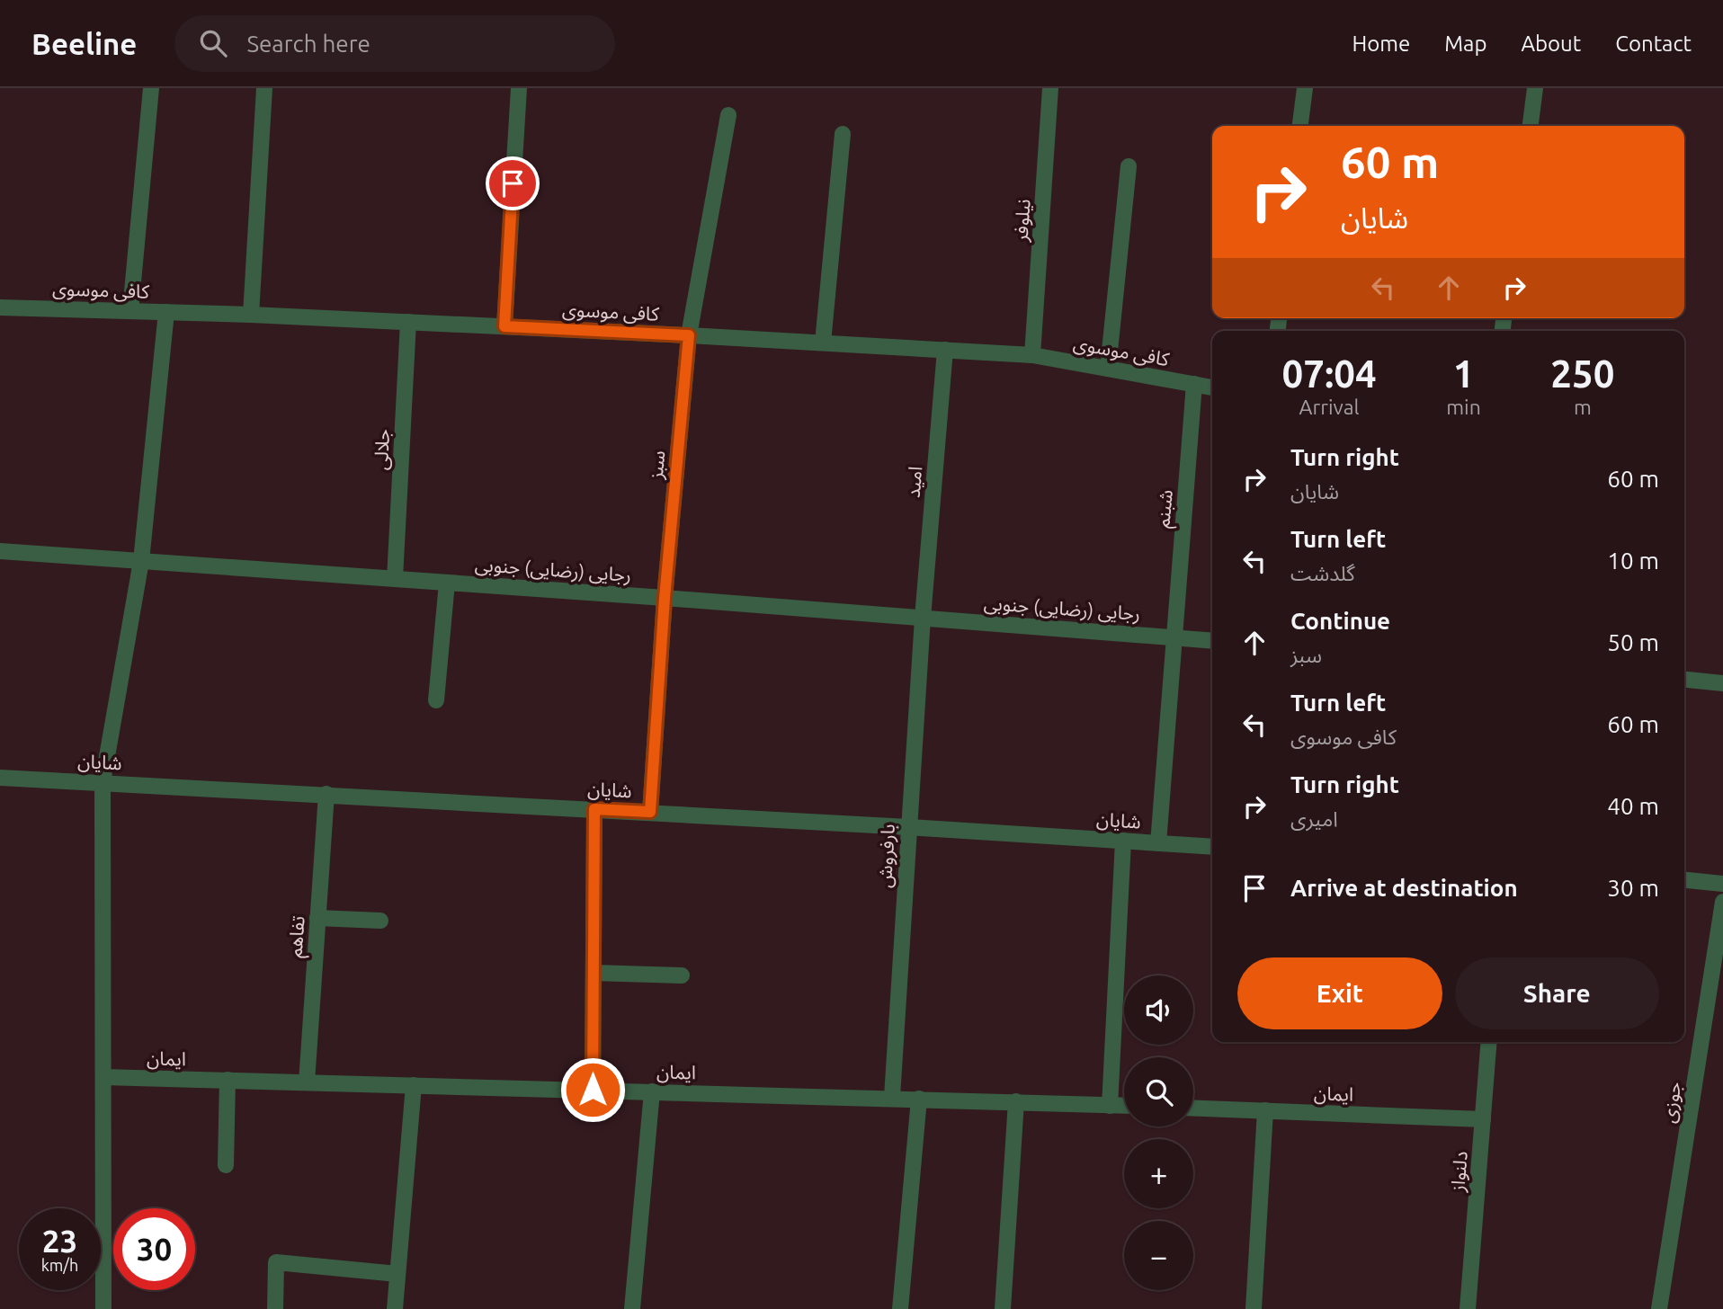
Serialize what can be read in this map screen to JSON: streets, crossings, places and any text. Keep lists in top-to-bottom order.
{
  "streets": {
    "street": [
      "نیلوفر",
      "کافی موسوی",
      "جلالی",
      "سبز",
      "امید",
      "شبنم",
      "رجایی (رضایی) جنوبی",
      "شایان",
      "بارفروش",
      "تفاهم",
      "ایمان",
      "جوزی",
      "دلنواز"
    ]
  },
  "crossings": [
    ["نیلوفر", "کافی موسوی"],
    ["کافی موسوی", "جلالی"],
    ["کافی موسوی", "سبز"],
    ["کافی موسوی", "امید"],
    ["کافی موسوی", "شبنم"],
    ["جلالی", "رجایی (رضایی) جنوبی"],
    ["سبز", "رجایی (رضایی) جنوبی"],
    ["سبز", "شایان"],
    ["امید", "رجایی (رضایی) جنوبی"],
    ["امید", "بارفروش"],
    ["شبنم", "رجایی (رضایی) جنوبی"],
    ["شبنم", "شایان"],
    ["رجایی (رضایی) جنوبی", "بارفروش"],
    ["شایان", "بارفروش"],
    ["شایان", "تفاهم"],
    ["بارفروش", "ایمان"],
    ["تفاهم", "ایمان"],
    ["ایمان", "دلنواز"]
  ],
  "page": {
    "header": "Beeline",
    "search": "Search here",
    "nav": [
      "Home",
      "Map",
      "About",
      "Contact"
    ],
    "turn": ["60 m", "شایان"],
    "eta": [
      "07:04",
      "Arrival",
      "1",
      "min",
      "250",
      "m"
    ],
    "list": [
      {
        "name": "Turn right",
        "note": "شایان",
        "value": "60 m"
      },
      {
        "name": "Turn left",
        "note": "گلدشت",
        "value": "10 m"
      },
      {
        "name": "Continue",
        "note": "سبز",
        "value": "50 m"
      },
      {
        "name": "Turn left",
        "note": "کافی موسوی",
        "value": "60 m"
      },
      {
        "name": "Turn right",
        "note": "امیری",
        "value": "40 m"
      },
      {
        "name": "Arrive at destination",
        "value": "30 m"
      }
    ],
    "buttons": ["Exit", "Share"],
    "map_buttons": ["+", "−"],
    "speed": "23 km/h",
    "limit": "30"
  }
}
